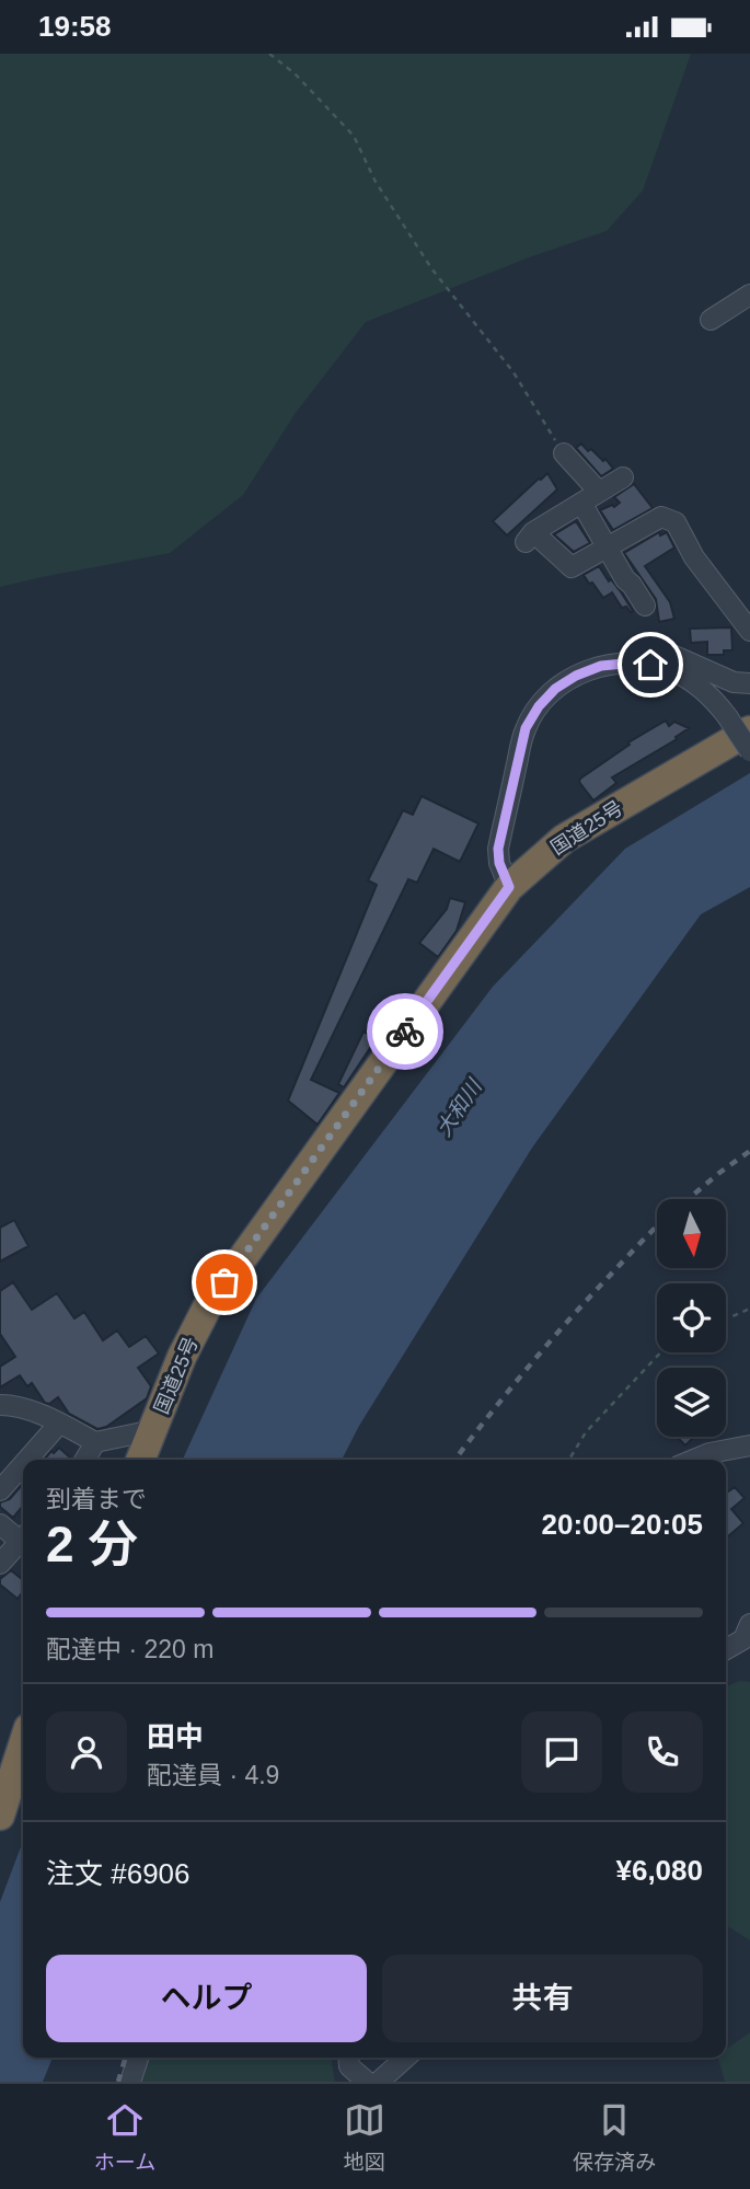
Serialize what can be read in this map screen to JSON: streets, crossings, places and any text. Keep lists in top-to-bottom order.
{
  "streets": {
    "highway": ["国道25号"]
  },
  "water": ["大和川"],
  "north": "bottom",
  "page": {
    "status": "19:58",
    "heading": ["2 分", "到着まで", "20:00–20:05"],
    "panel": [
      "田中",
      "配達員 · 4.9",
      "注文 #6906",
      "¥6,080"
    ],
    "bar": "配達中 · 220 m",
    "buttons": ["ヘルプ", "共有"],
    "tabs": ["ホーム", "地図", "保存済み"]
  }
}
